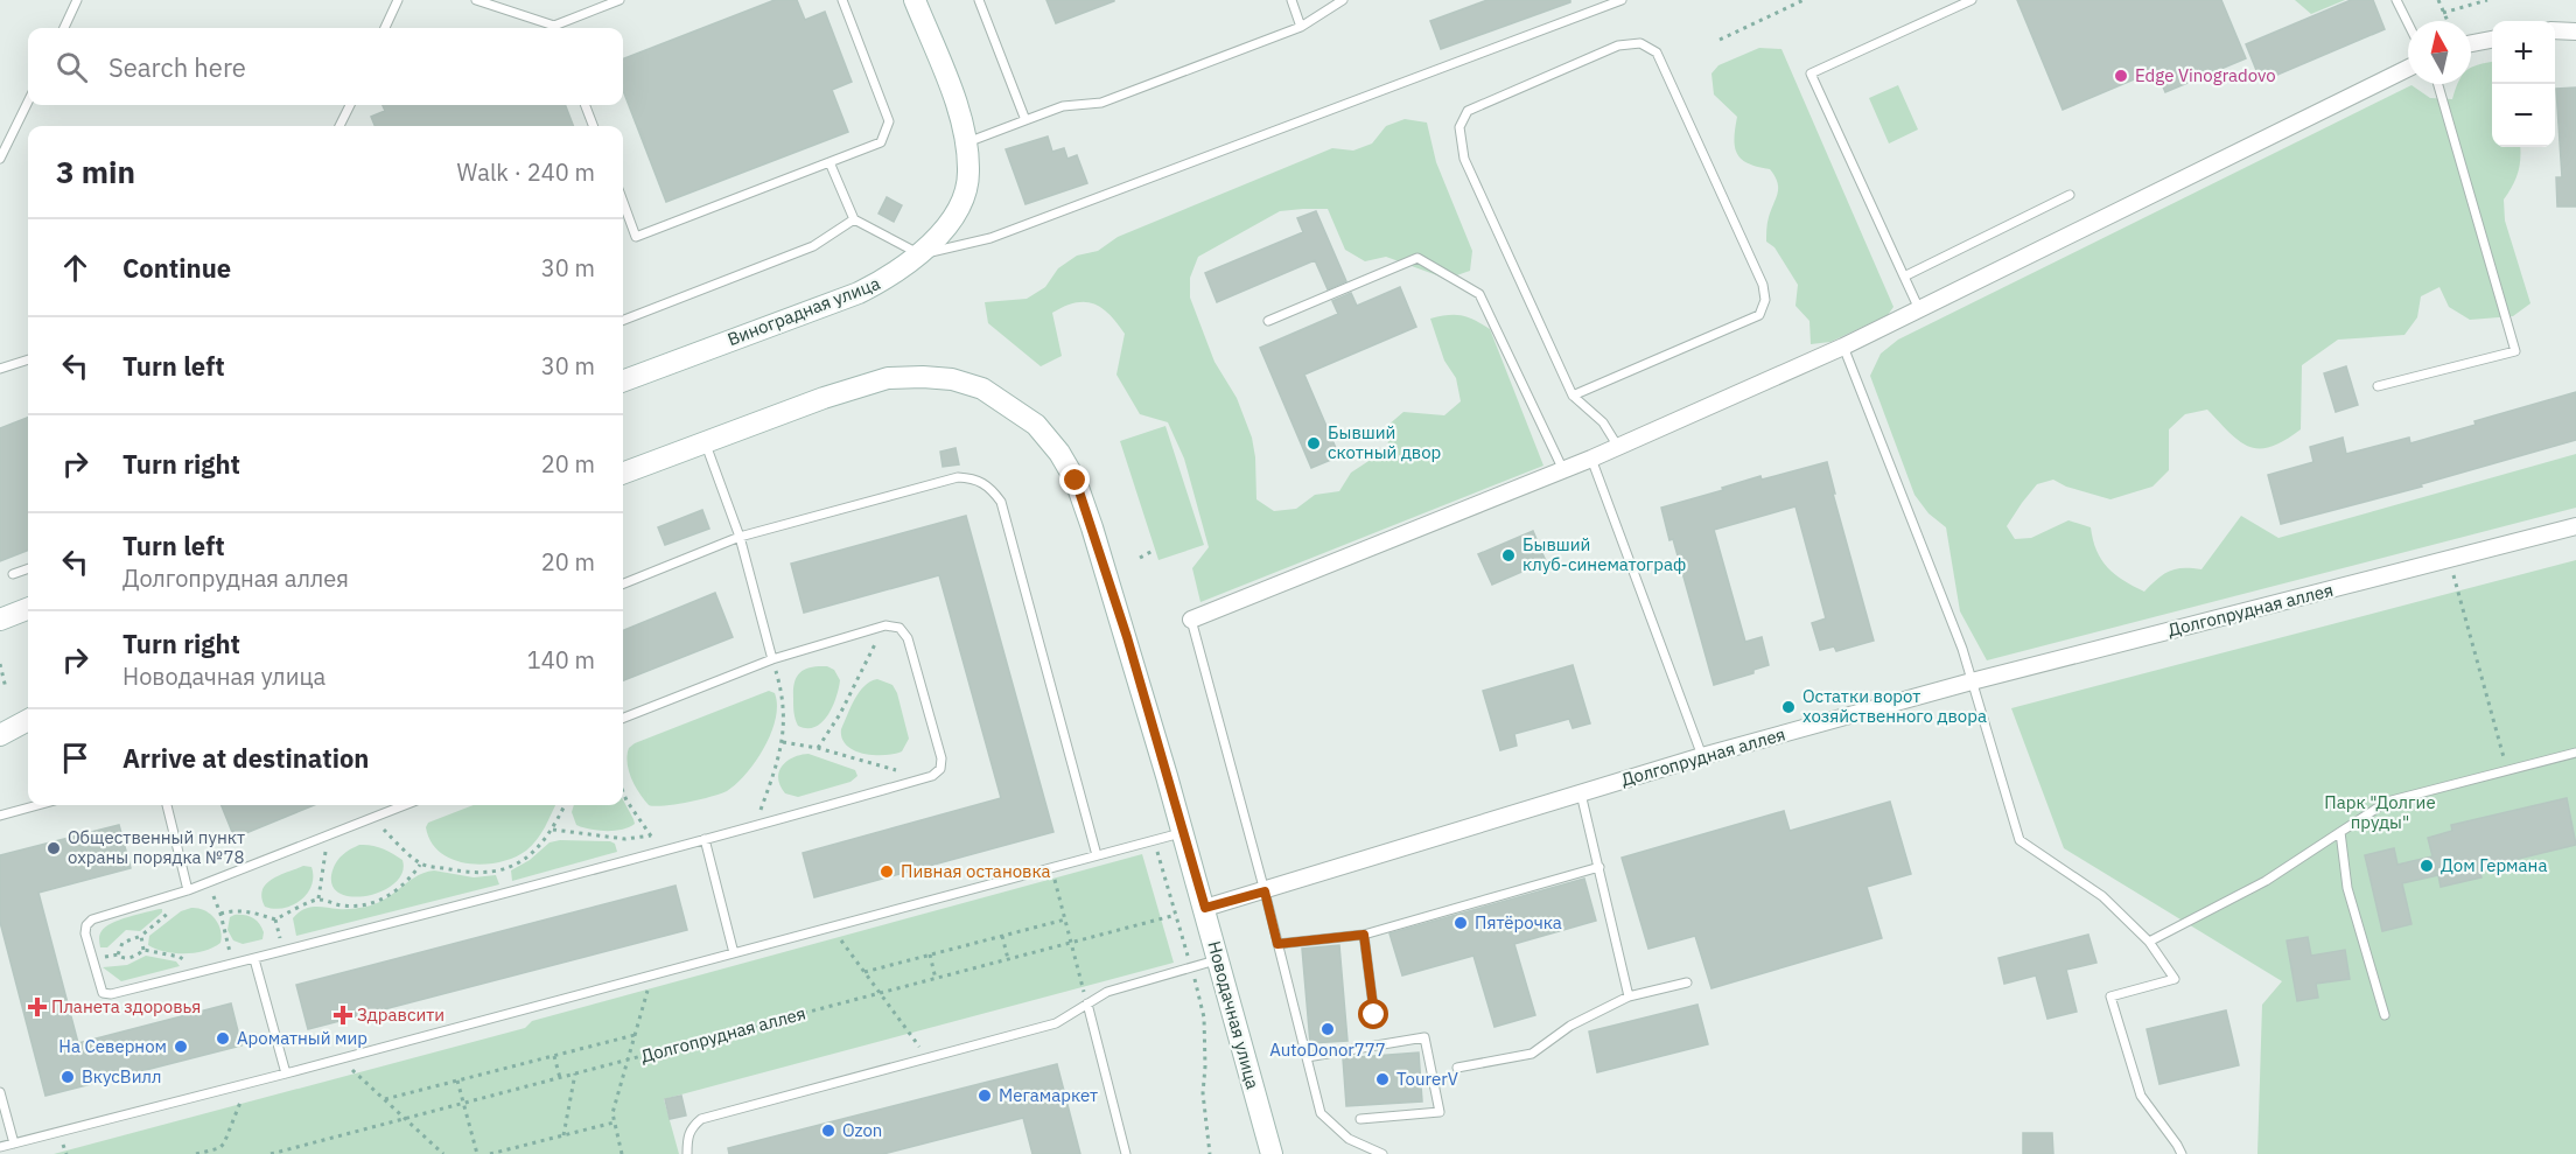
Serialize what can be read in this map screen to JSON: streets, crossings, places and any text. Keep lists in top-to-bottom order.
{
  "streets": {
    "street": ["Виноградная улица", "Долгопрудная аллея", "Новодачная улица"]
  },
  "crossings": [
    ["Долгопрудная аллея", "Новодачная улица"]
  ],
  "parks": ["Парк \"Долгие пруды\""],
  "places": {
    "other": [
      "Edge Vinogradovo",
      "Бывший скотный двор",
      "Бывший клуб-синематограф",
      "Остатки ворот хозяйственного двора",
      "Общественный пункт охраны порядка №78",
      "Дом Германа",
      "Пивная остановка",
      "Пятёрочка",
      "AutoDonor777",
      "Ароматный мир",
      "На Северном",
      "ВкусВилл",
      "TourerV",
      "Мегамаркет",
      "Ozon"
    ],
    "health": ["Планета здоровья", "Здравсити"]
  },
  "north": "top",
  "page": {
    "map_buttons": ["+", "−"],
    "search": "Search here",
    "heading": ["3 min", "Walk · 240 m"],
    "list": [
      ["Continue", "30 m"],
      ["Turn left", "30 m"],
      ["Turn right", "20 m"],
      ["Turn left", "Долгопрудная аллея", "20 m"],
      ["Turn right", "Новодачная улица", "140 m"],
      "Arrive at destination"
    ]
  }
}
